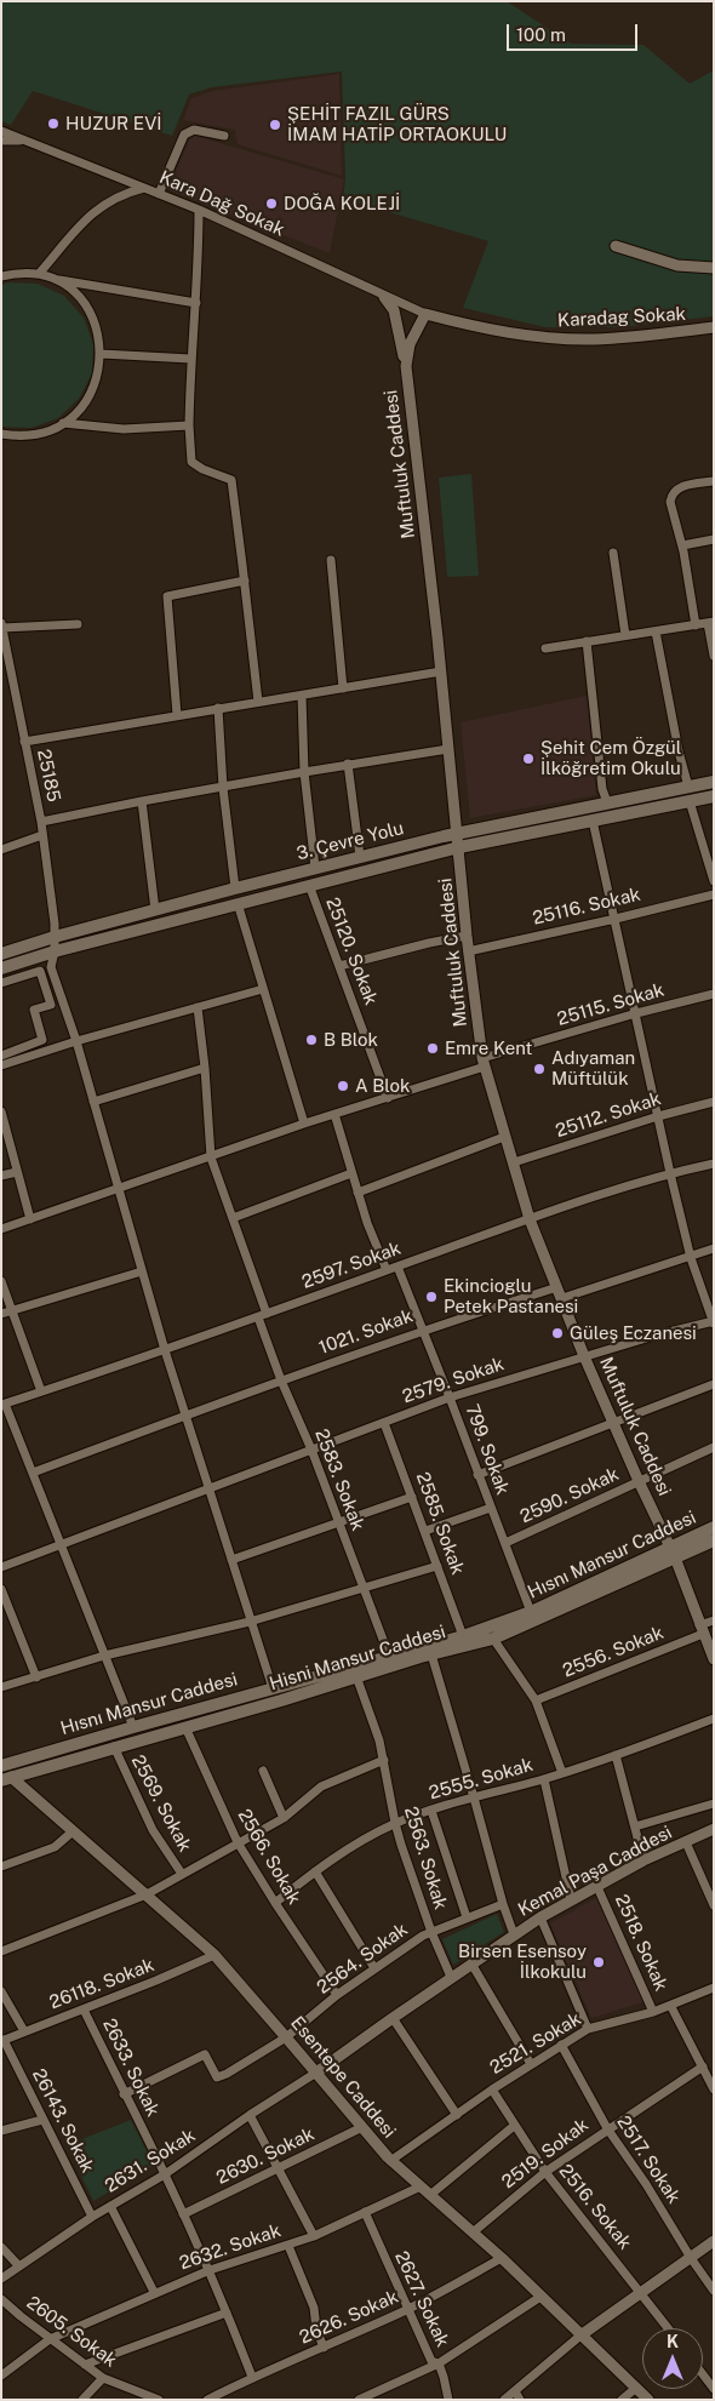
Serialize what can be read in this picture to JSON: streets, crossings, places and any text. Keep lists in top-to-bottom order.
{
  "streets": {
    "main road": ["3. Çevre Yolu", "Hısnı Mansur Caddesi", "Hisni Mansur Caddesi"],
    "street": [
      "Kara Dağ Sokak",
      "Karadag Sokak",
      "Muftuluk Caddesi",
      "25185",
      "25116. Sokak",
      "25120. Sokak",
      "25115. Sokak",
      "25112. Sokak",
      "2597. Sokak",
      "1021. Sokak",
      "2579. Sokak",
      "799. Sokak",
      "2583. Sokak",
      "2590. Sokak",
      "2585. Sokak",
      "2556. Sokak",
      "2555. Sokak",
      "2569. Sokak",
      "2566. Sokak",
      "2563. Sokak",
      "Kemal Paşa Caddesi",
      "2518. Sokak",
      "2564. Sokak",
      "26118. Sokak",
      "2521. Sokak",
      "2633. Sokak",
      "Esentepe Caddesi",
      "26143. Sokak",
      "2519. Sokak",
      "2630. Sokak",
      "2517. Sokak",
      "2631. Sokak",
      "2516. Sokak",
      "2632. Sokak",
      "2627. Sokak",
      "2626. Sokak",
      "2605. Sokak"
    ]
  },
  "crossings": [
    ["Kara Dağ Sokak", "Karadag Sokak"],
    ["Kara Dağ Sokak", "Muftuluk Caddesi"],
    ["Karadag Sokak", "Muftuluk Caddesi"],
    ["Muftuluk Caddesi", "3. Çevre Yolu"],
    ["Muftuluk Caddesi", "25116. Sokak"],
    ["Muftuluk Caddesi", "25115. Sokak"],
    ["Muftuluk Caddesi", "25112. Sokak"],
    ["Muftuluk Caddesi", "2597. Sokak"],
    ["Muftuluk Caddesi", "1021. Sokak"],
    ["Muftuluk Caddesi", "2579. Sokak"],
    ["Muftuluk Caddesi", "2590. Sokak"],
    ["Muftuluk Caddesi", "Hısnı Mansur Caddesi"],
    ["Muftuluk Caddesi", "2556. Sokak"],
    ["Muftuluk Caddesi", "Hisni Mansur Caddesi"],
    ["25185", "3. Çevre Yolu"],
    ["25185", "25115. Sokak"],
    ["25185", "2597. Sokak"],
    ["25185", "1021. Sokak"],
    ["25185", "2579. Sokak"],
    ["25185", "Hısnı Mansur Caddesi"],
    ["3. Çevre Yolu", "25120. Sokak"],
    ["25120. Sokak", "25115. Sokak"],
    ["25115. Sokak", "2583. Sokak"],
    ["2597. Sokak", "799. Sokak"],
    ["2597. Sokak", "2583. Sokak"],
    ["1021. Sokak", "799. Sokak"],
    ["1021. Sokak", "2583. Sokak"],
    ["2579. Sokak", "799. Sokak"],
    ["2579. Sokak", "2583. Sokak"],
    ["2579. Sokak", "2585. Sokak"],
    ["799. Sokak", "2590. Sokak"],
    ["799. Sokak", "Hısnı Mansur Caddesi"],
    ["2583. Sokak", "Hısnı Mansur Caddesi"],
    ["2585. Sokak", "Hısnı Mansur Caddesi"],
    ["Hısnı Mansur Caddesi", "Hisni Mansur Caddesi"],
    ["Hısnı Mansur Caddesi", "Esentepe Caddesi"],
    ["Hisni Mansur Caddesi", "2569. Sokak"],
    ["Hisni Mansur Caddesi", "2566. Sokak"],
    ["Hisni Mansur Caddesi", "2563. Sokak"],
    ["Hisni Mansur Caddesi", "Esentepe Caddesi"],
    ["2555. Sokak", "2566. Sokak"],
    ["2555. Sokak", "2563. Sokak"],
    ["2566. Sokak", "2564. Sokak"],
    ["2563. Sokak", "Kemal Paşa Caddesi"],
    ["2563. Sokak", "2564. Sokak"],
    ["Kemal Paşa Caddesi", "2518. Sokak"],
    ["Kemal Paşa Caddesi", "Esentepe Caddesi"],
    ["Kemal Paşa Caddesi", "2631. Sokak"],
    ["2518. Sokak", "2521. Sokak"],
    ["2564. Sokak", "2633. Sokak"],
    ["2564. Sokak", "Esentepe Caddesi"],
    ["26118. Sokak", "2633. Sokak"],
    ["26118. Sokak", "Esentepe Caddesi"],
    ["26118. Sokak", "26143. Sokak"],
    ["2521. Sokak", "Esentepe Caddesi"],
    ["2521. Sokak", "2517. Sokak"],
    ["2521. Sokak", "2516. Sokak"],
    ["2633. Sokak", "2630. Sokak"],
    ["2633. Sokak", "2631. Sokak"],
    ["2633. Sokak", "2632. Sokak"],
    ["2633. Sokak", "2626. Sokak"],
    ["Esentepe Caddesi", "2519. Sokak"],
    ["Esentepe Caddesi", "2630. Sokak"],
    ["Esentepe Caddesi", "2631. Sokak"],
    ["Esentepe Caddesi", "2632. Sokak"],
    ["Esentepe Caddesi", "2626. Sokak"],
    ["26143. Sokak", "2631. Sokak"],
    ["2519. Sokak", "2517. Sokak"],
    ["2519. Sokak", "2516. Sokak"],
    ["2632. Sokak", "2627. Sokak"],
    ["2632. Sokak", "2605. Sokak"],
    ["2627. Sokak", "2626. Sokak"]
  ],
  "places": [
    "HUZUR EVİ",
    "ŞEHİT FAZIL GÜRS İMAM HATİP ORTAOKULU",
    "DOĞA KOLEJİ",
    "Şehit Cem Özgül İlköğretim Okulu",
    "B Blok",
    "Emre Kent",
    "Adıyaman Müftülük",
    "A Blok",
    "Ekincioglu Petek Pastanesi",
    "Güleş Eczanesi",
    "Birsen Esensoy İlkokulu"
  ],
  "scale_bar": "100 m",
  "north": "top"
}
